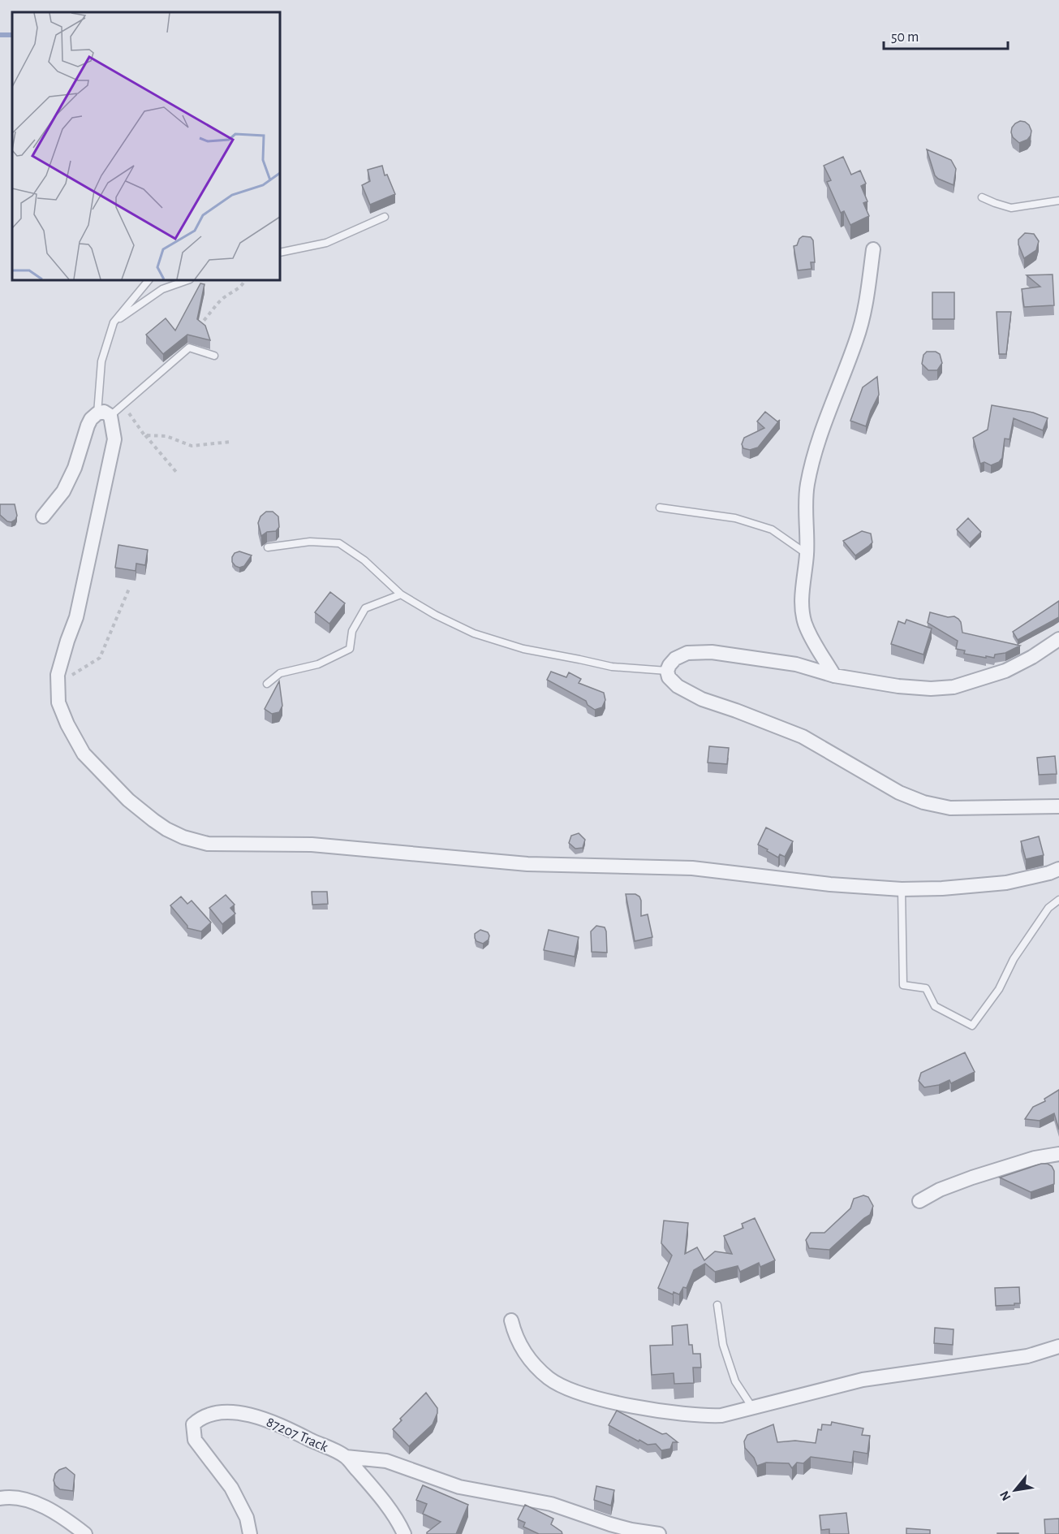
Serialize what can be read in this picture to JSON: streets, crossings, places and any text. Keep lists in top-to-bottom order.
{
  "streets": {
    "street": ["87207 Track"]
  },
  "scale_bar": "50 m",
  "north": "bottom left"
}
